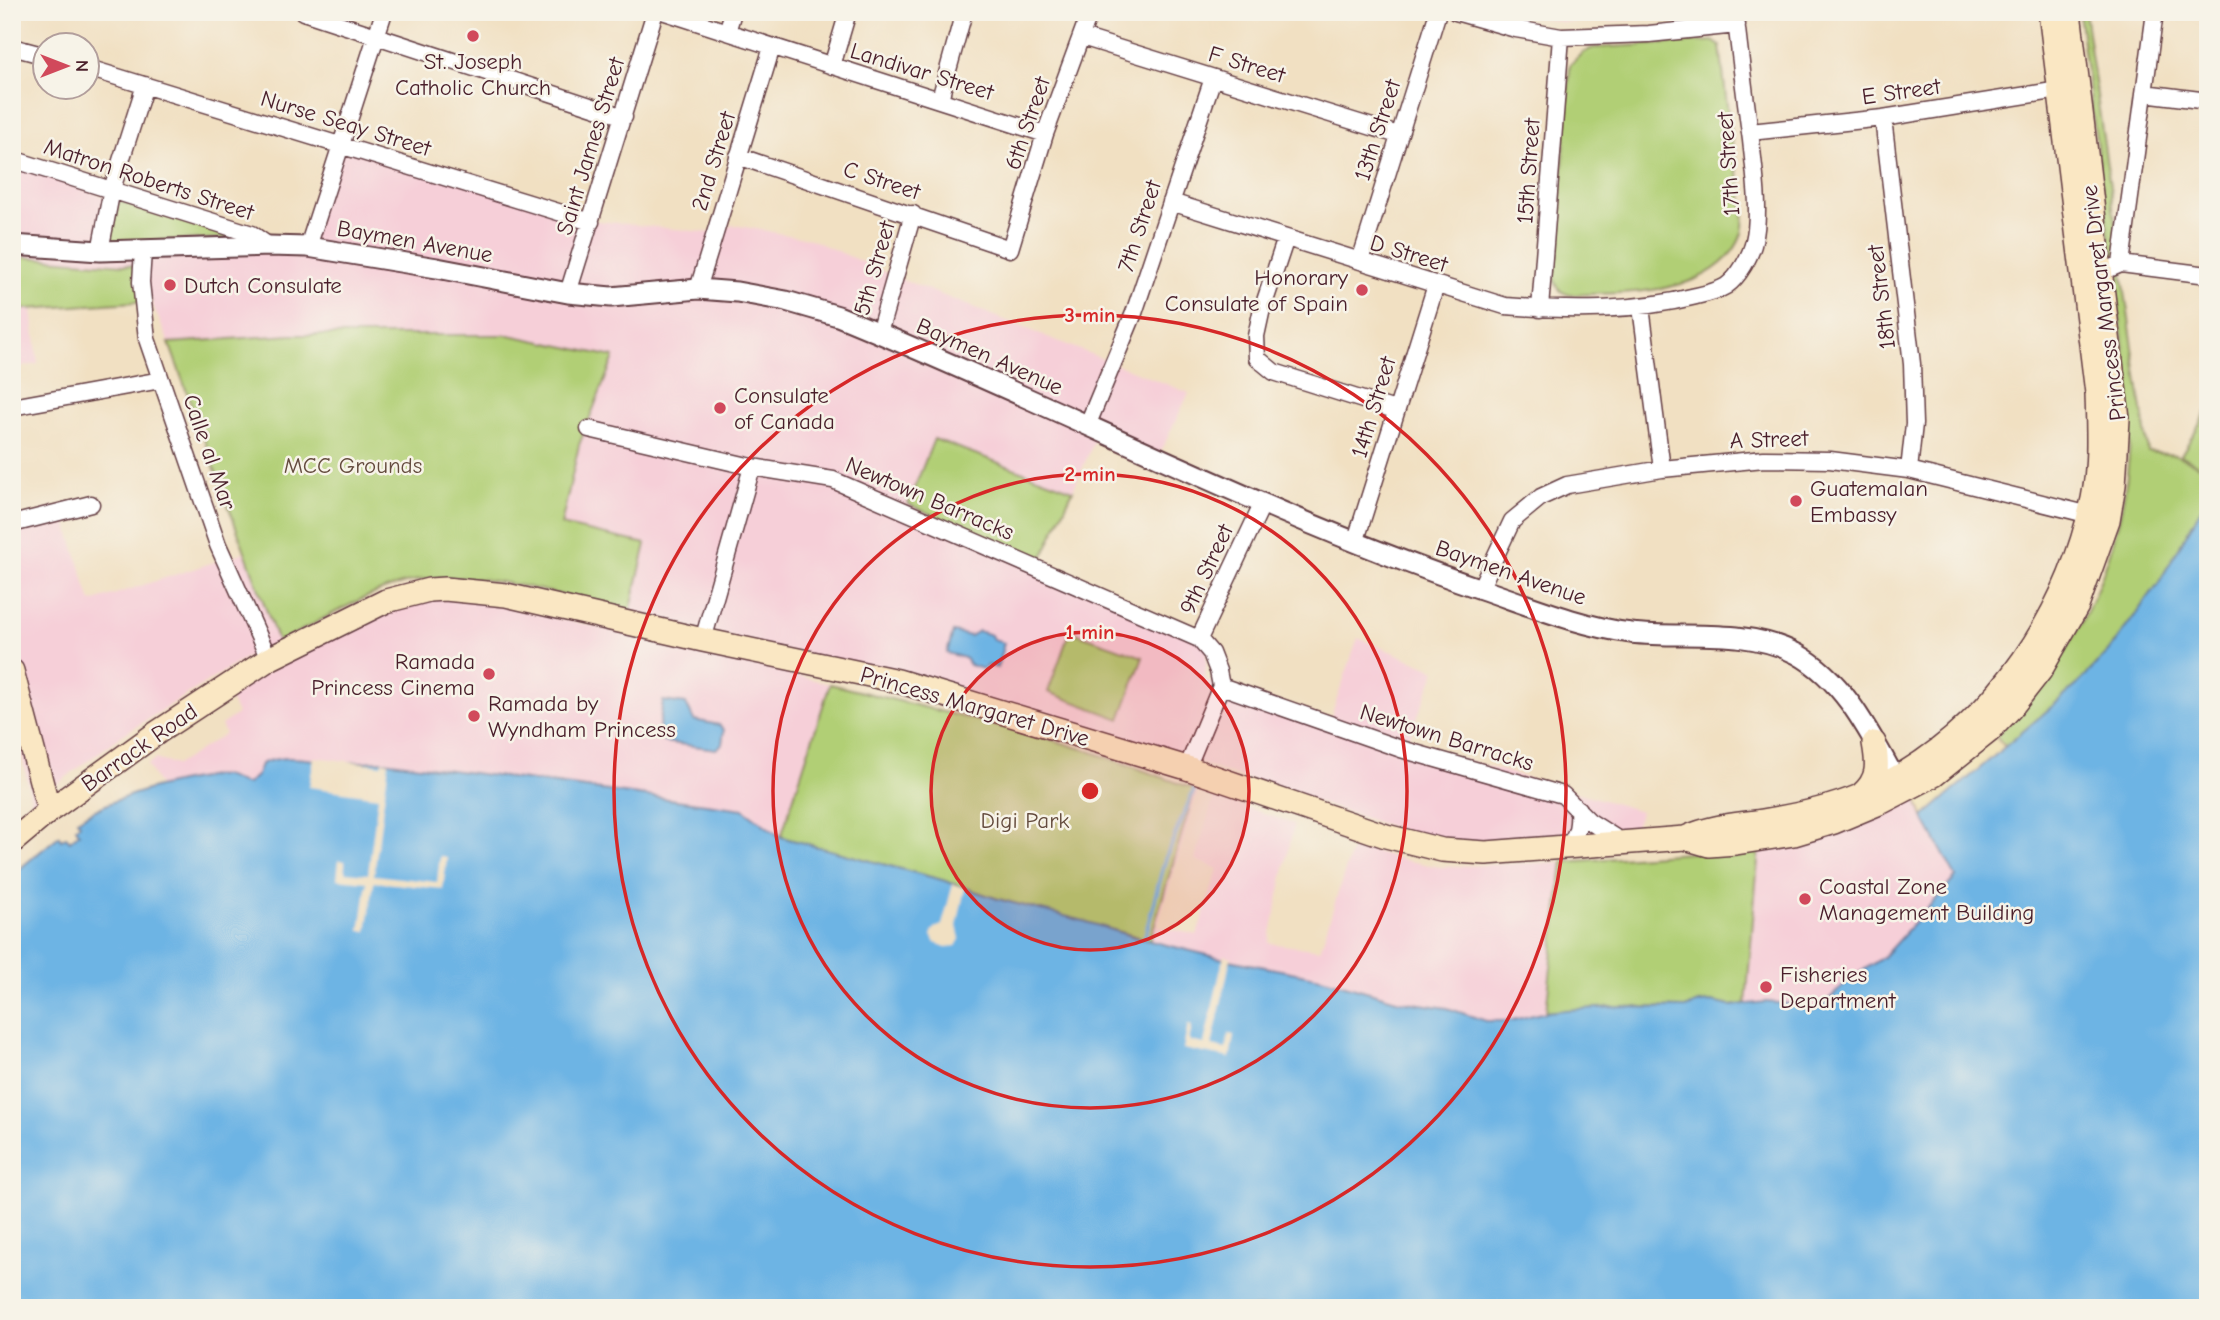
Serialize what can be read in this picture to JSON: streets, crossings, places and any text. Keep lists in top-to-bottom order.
{
  "streets": {
    "main road": ["Princess Margaret Drive", "Barrack Road"],
    "street": [
      "F Street",
      "Landivar Street",
      "E Street",
      "Nurse Seay Street",
      "6th Street",
      "13th Street",
      "Saint James Street",
      "2nd Street",
      "17th Street",
      "15th Street",
      "Matron Roberts Street",
      "C Street",
      "7th Street",
      "Baymen Avenue",
      "D Street",
      "5th Street",
      "18th Street",
      "14th Street",
      "A Street",
      "Calle al Mar",
      "Newtown Barracks",
      "9th Street"
    ]
  },
  "crossings": [
    ["F Street", "6th Street"],
    ["F Street", "13th Street"],
    ["F Street", "7th Street"],
    ["Landivar Street", "6th Street"],
    ["Landivar Street", "2nd Street"],
    ["E Street", "17th Street"],
    ["E Street", "18th Street"],
    ["E Street", "Princess Margaret Drive"],
    ["Nurse Seay Street", "Saint James Street"],
    ["6th Street", "C Street"],
    ["13th Street", "D Street"],
    ["Saint James Street", "Baymen Avenue"],
    ["2nd Street", "C Street"],
    ["2nd Street", "Baymen Avenue"],
    ["17th Street", "D Street"],
    ["15th Street", "D Street"],
    ["Matron Roberts Street", "Baymen Avenue"],
    ["C Street", "5th Street"],
    ["7th Street", "Baymen Avenue"],
    ["7th Street", "D Street"],
    ["Baymen Avenue", "5th Street"],
    ["Baymen Avenue", "Princess Margaret Drive"],
    ["Baymen Avenue", "14th Street"],
    ["Baymen Avenue", "A Street"],
    ["Baymen Avenue", "Calle al Mar"],
    ["Baymen Avenue", "9th Street"],
    ["D Street", "14th Street"],
    ["18th Street", "A Street"],
    ["Princess Margaret Drive", "A Street"],
    ["Princess Margaret Drive", "Calle al Mar"],
    ["Princess Margaret Drive", "Newtown Barracks"],
    ["Princess Margaret Drive", "Barrack Road"],
    ["Calle al Mar", "Barrack Road"],
    ["Newtown Barracks", "9th Street"]
  ],
  "parks": ["MCC Grounds", "Digi Park"],
  "places": [
    "St. Joseph Catholic Church",
    "Dutch Consulate",
    "Honorary Consulate of Spain",
    "Consulate of Canada",
    "Guatemalan Embassy",
    "Ramada Princess Cinema",
    "Ramada by Wyndham Princess",
    "Coastal Zone Management Building",
    "Fisheries Department"
  ],
  "north": "right",
  "rings": ["3 min", "2 min", "1 min"]
}
